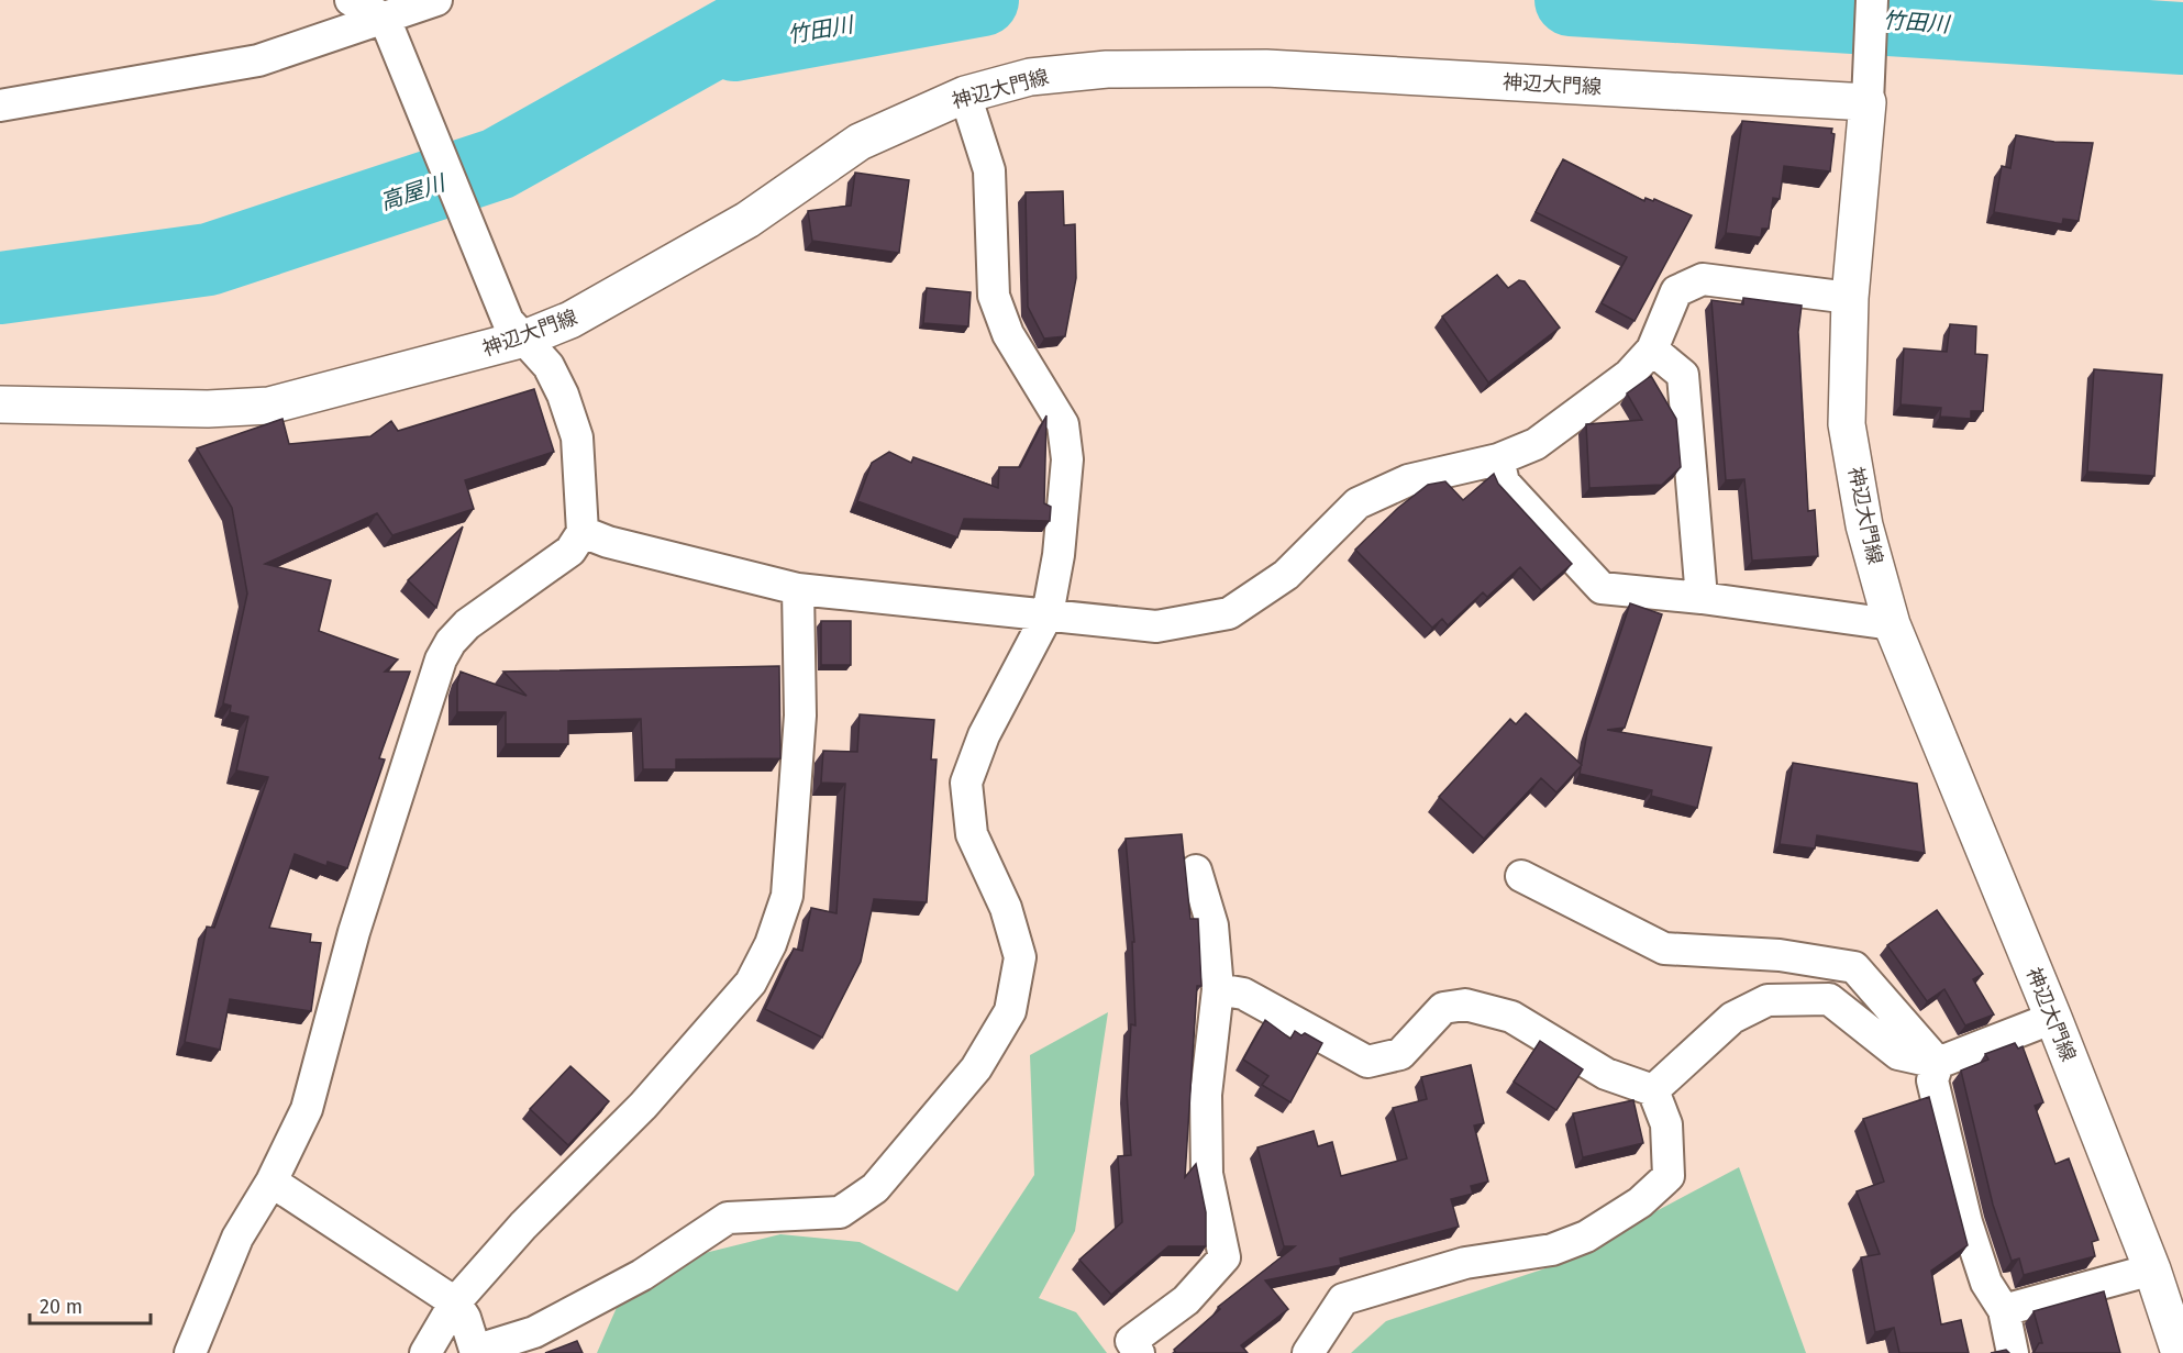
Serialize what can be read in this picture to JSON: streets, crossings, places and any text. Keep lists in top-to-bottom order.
{
  "streets": {
    "main road": ["神辺大門線"]
  },
  "water": ["竹田川", "高屋川"],
  "scale_bar": "20 m"
}
